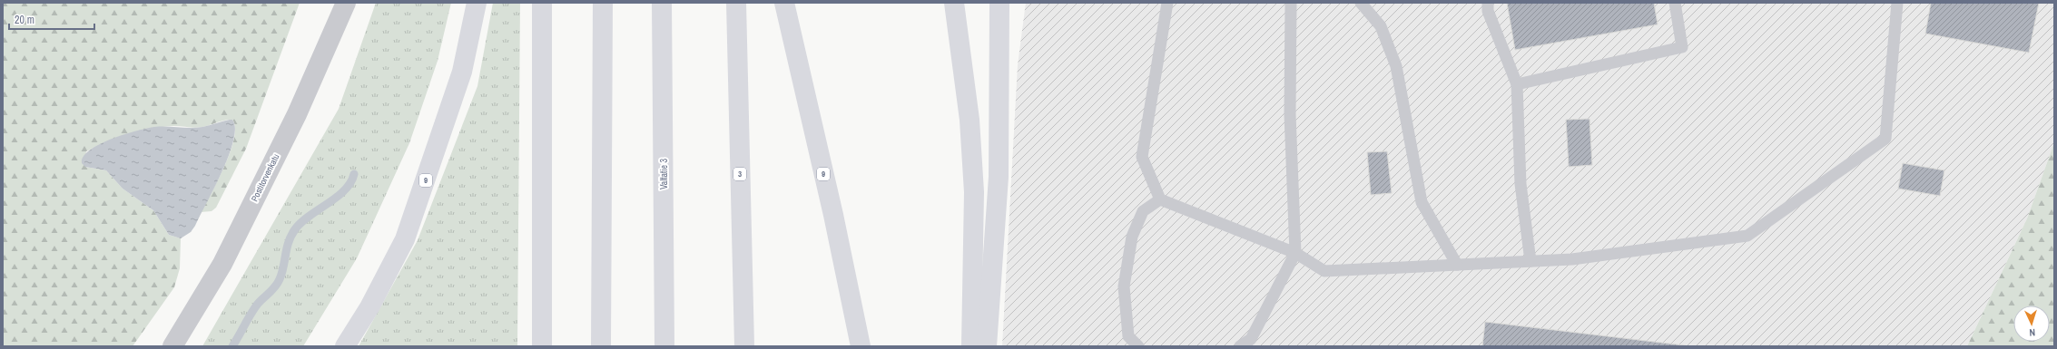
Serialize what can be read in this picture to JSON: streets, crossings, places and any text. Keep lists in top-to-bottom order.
{
  "streets": {
    "highway": ["Valtatie 3", "3", "9"],
    "street": ["Postitorvenkatu"]
  },
  "scale_bar": "20 m",
  "north": "bottom"
}
